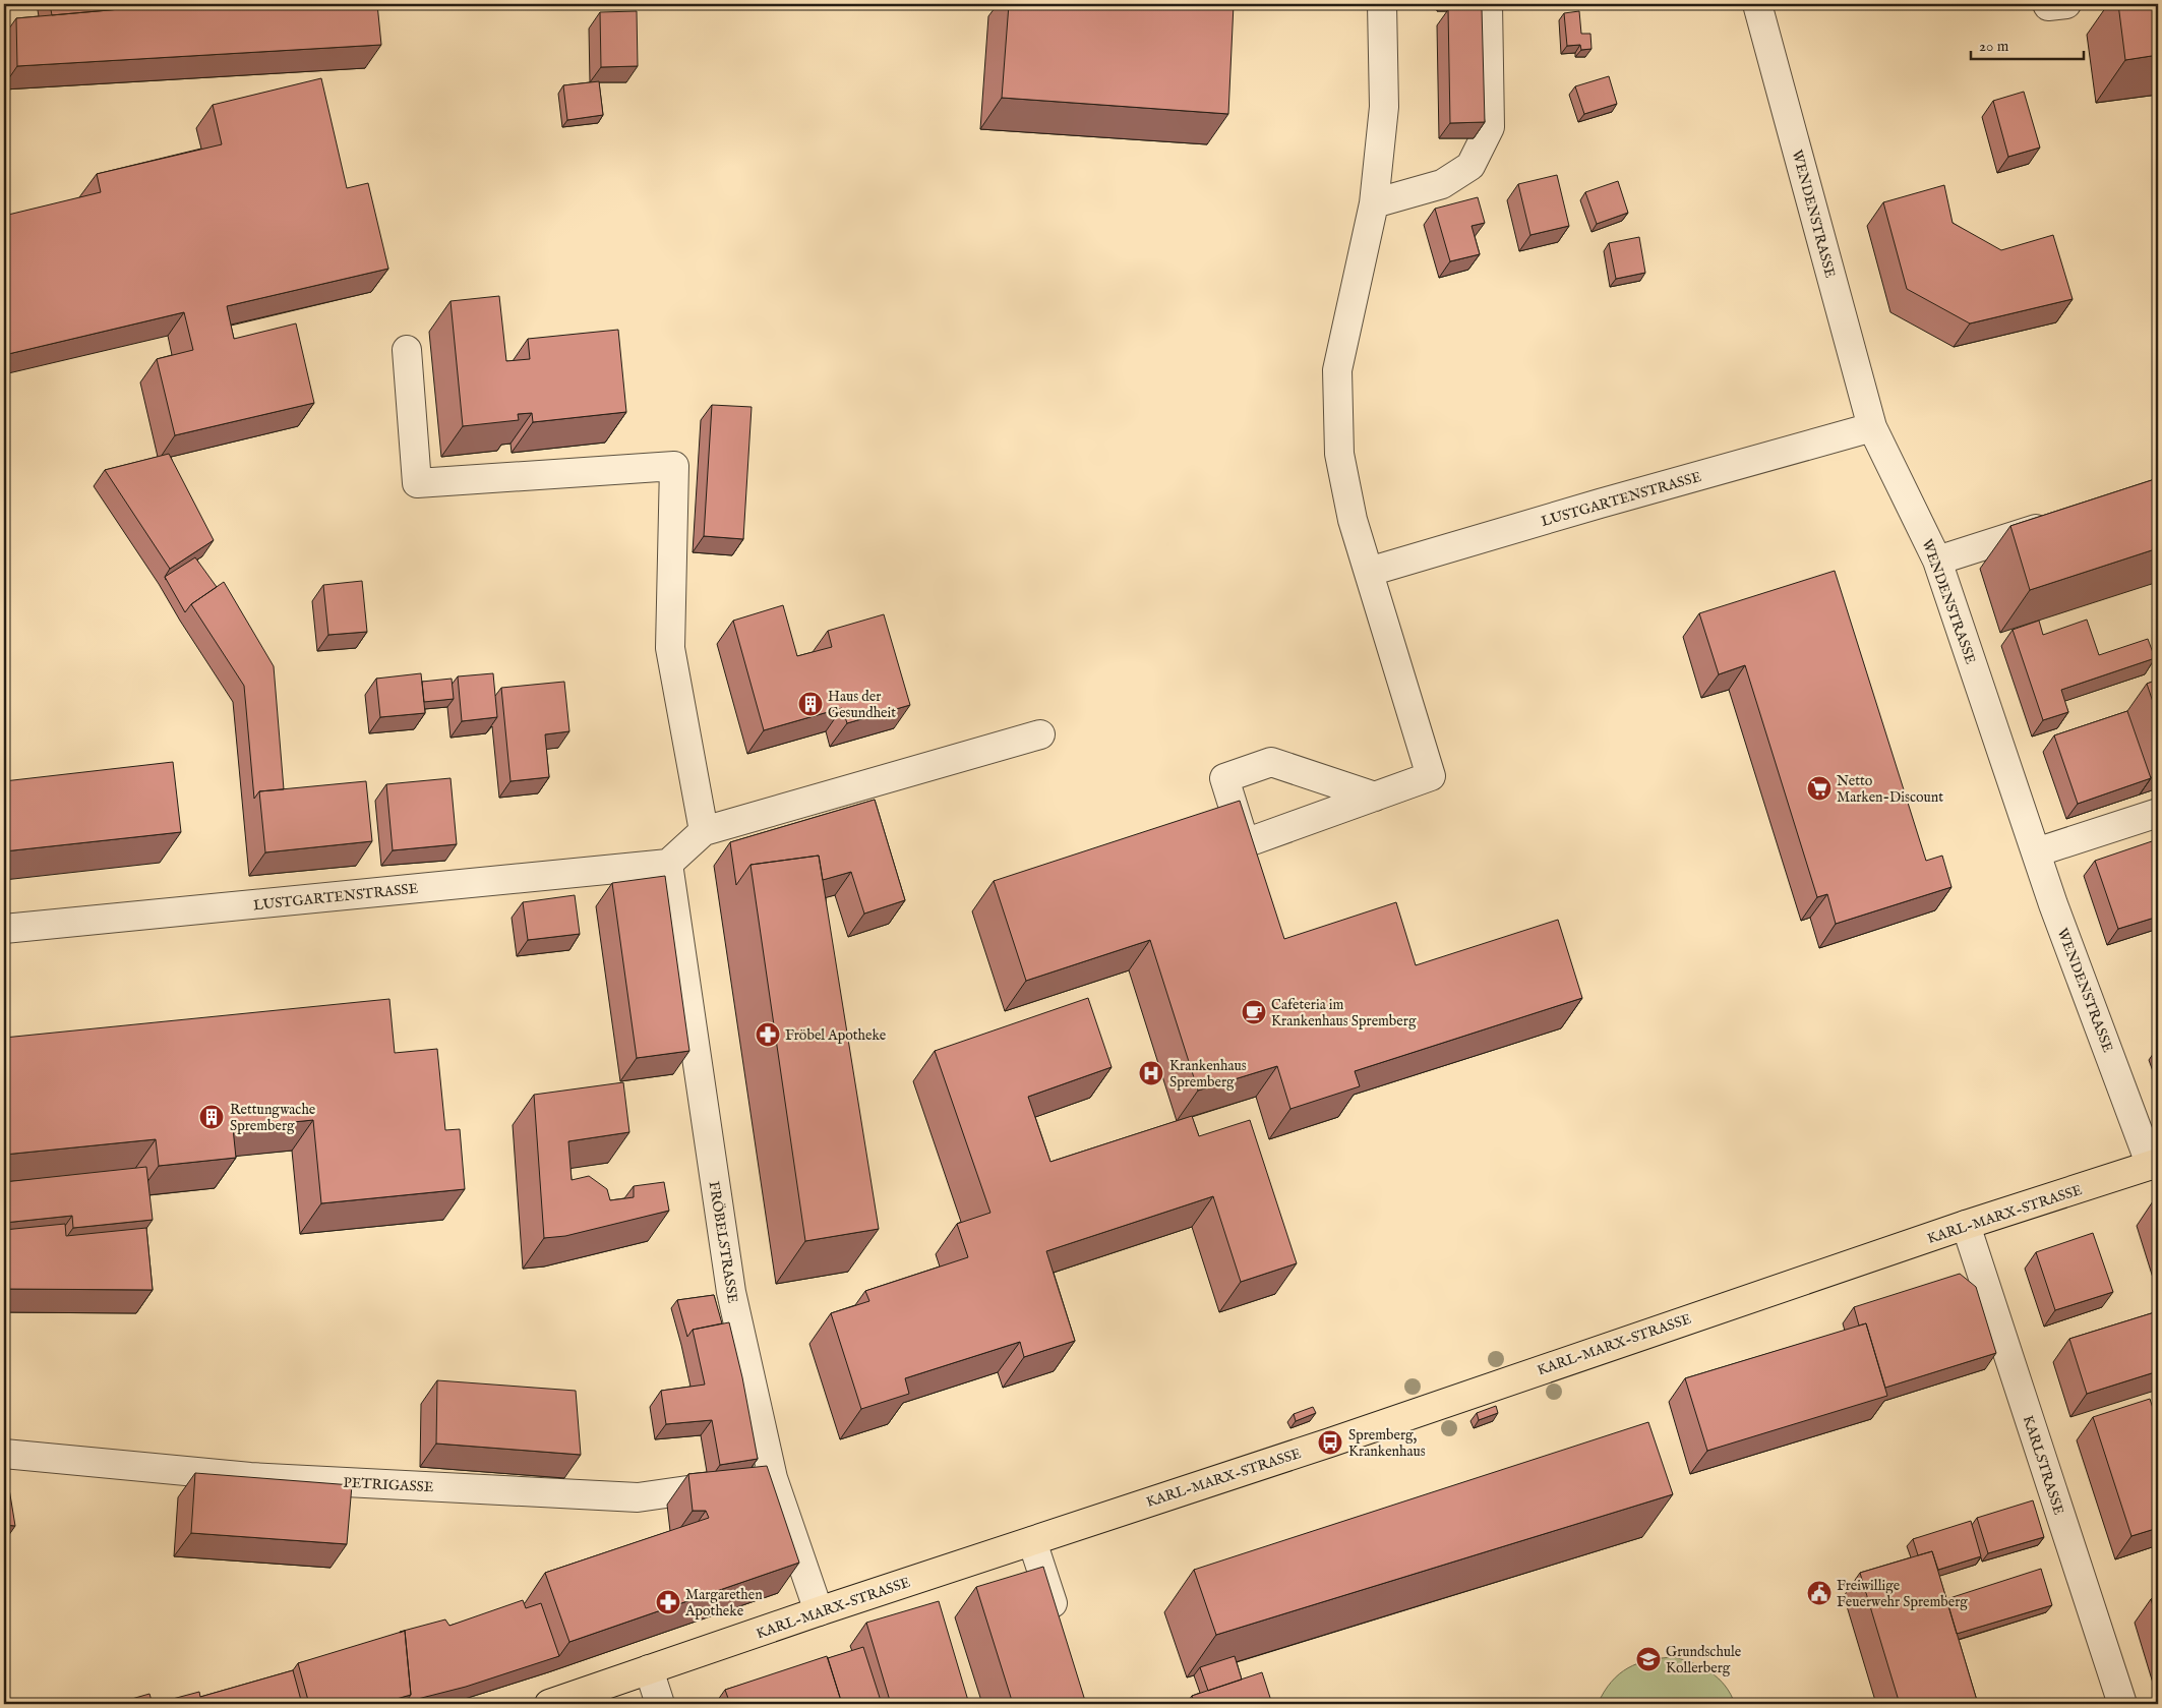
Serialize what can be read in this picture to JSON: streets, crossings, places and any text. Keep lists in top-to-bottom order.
{
  "streets": {
    "main road": ["KARL-MARX-STRASSE"],
    "street": [
      "WENDENSTRASSE",
      "LUSTGARTENSTRASSE",
      "FRÖBELSTRASSE",
      "KARLSTRASSE",
      "PETRIGASSE"
    ]
  },
  "crossings": [
    ["WENDENSTRASSE", "LUSTGARTENSTRASSE"],
    ["WENDENSTRASSE", "KARL-MARX-STRASSE"],
    ["LUSTGARTENSTRASSE", "FRÖBELSTRASSE"],
    ["KARL-MARX-STRASSE", "FRÖBELSTRASSE"],
    ["KARL-MARX-STRASSE", "KARLSTRASSE"],
    ["FRÖBELSTRASSE", "PETRIGASSE"]
  ],
  "places": {
    "building": ["Haus der Gesundheit", "Rettungwache Spremberg"],
    "supermarket": ["Netto Marken-Discount"],
    "cafe": ["Cafeteria im Krankenhaus Spremberg"],
    "pharmacy": ["Fröbel Apotheke", "Margarethen Apotheke"],
    "hospital": ["Krankenhaus Spremberg"],
    "bus stop": ["Spremberg, Krankenhaus"],
    "public building": ["Freiwillige Feuerwehr Spremberg"],
    "school or university": ["Grundschule Kollerberg"]
  },
  "scale_bar": "20 m"
}
